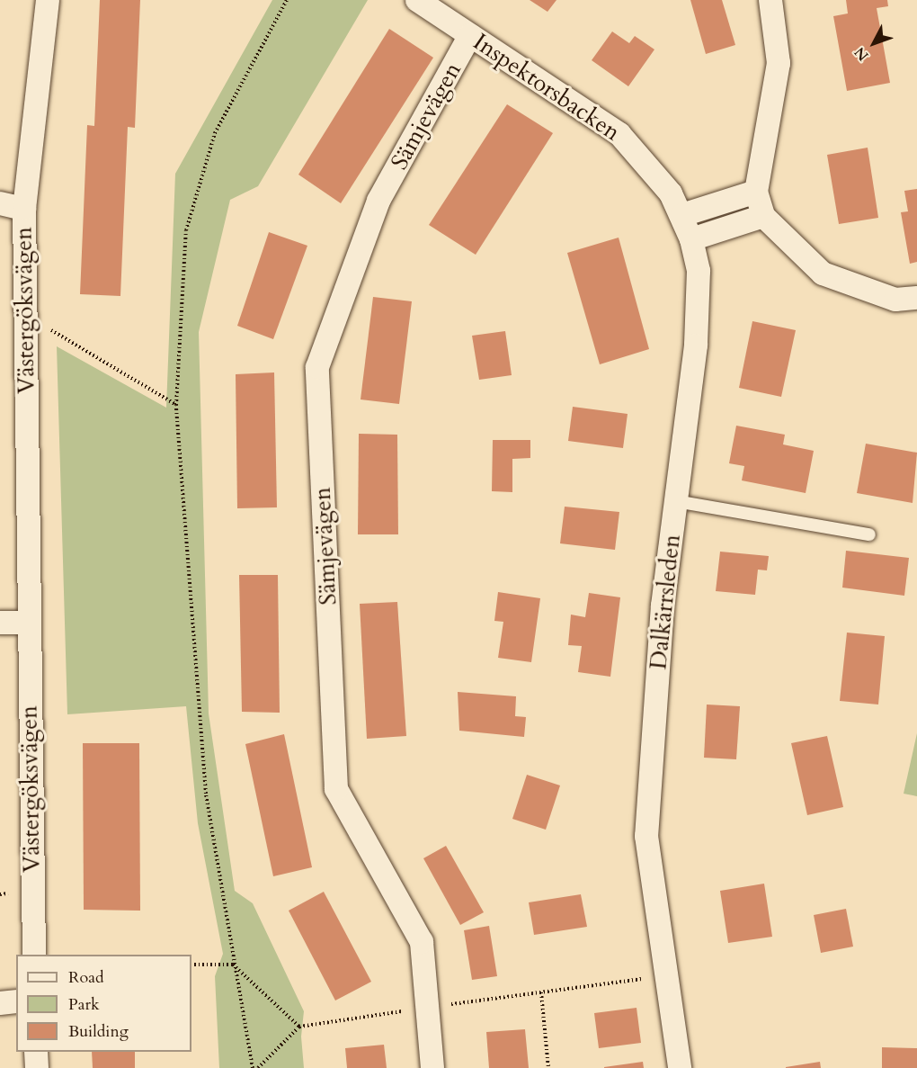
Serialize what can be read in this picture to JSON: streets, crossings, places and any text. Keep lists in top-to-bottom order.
{
  "streets": {
    "street": [
      "Inspektorsbacken",
      "Sämjevägen",
      "Västergöksvägen",
      "Dalkärrsleden"
    ]
  },
  "crossings": [
    ["Inspektorsbacken", "Sämjevägen"],
    ["Inspektorsbacken", "Dalkärrsleden"]
  ],
  "legend": ["Road", "Park", "Building"],
  "north": "bottom left"
}
